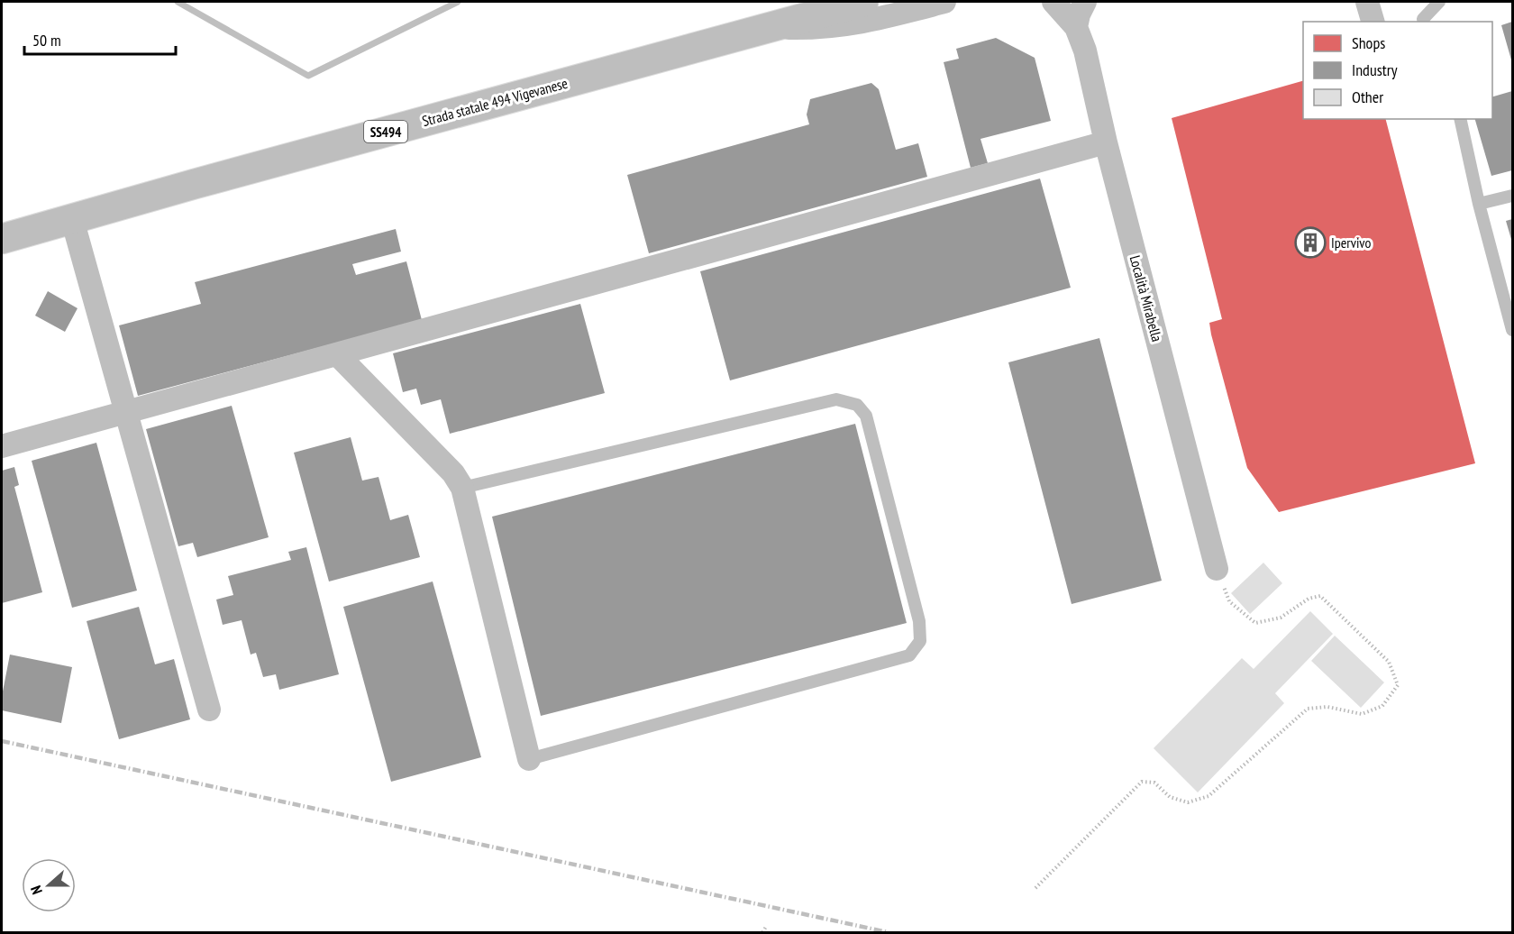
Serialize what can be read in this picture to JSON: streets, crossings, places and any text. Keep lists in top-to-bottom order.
{
  "streets": {
    "main road": ["Strada statale 494 Vigevanese", "SS494"],
    "street": ["Località Mirabella"]
  },
  "places": {
    "building": ["Ipervivo"]
  },
  "legend": ["Shops", "Industry", "Other"],
  "scale_bar": "50 m",
  "north": "left"
}
